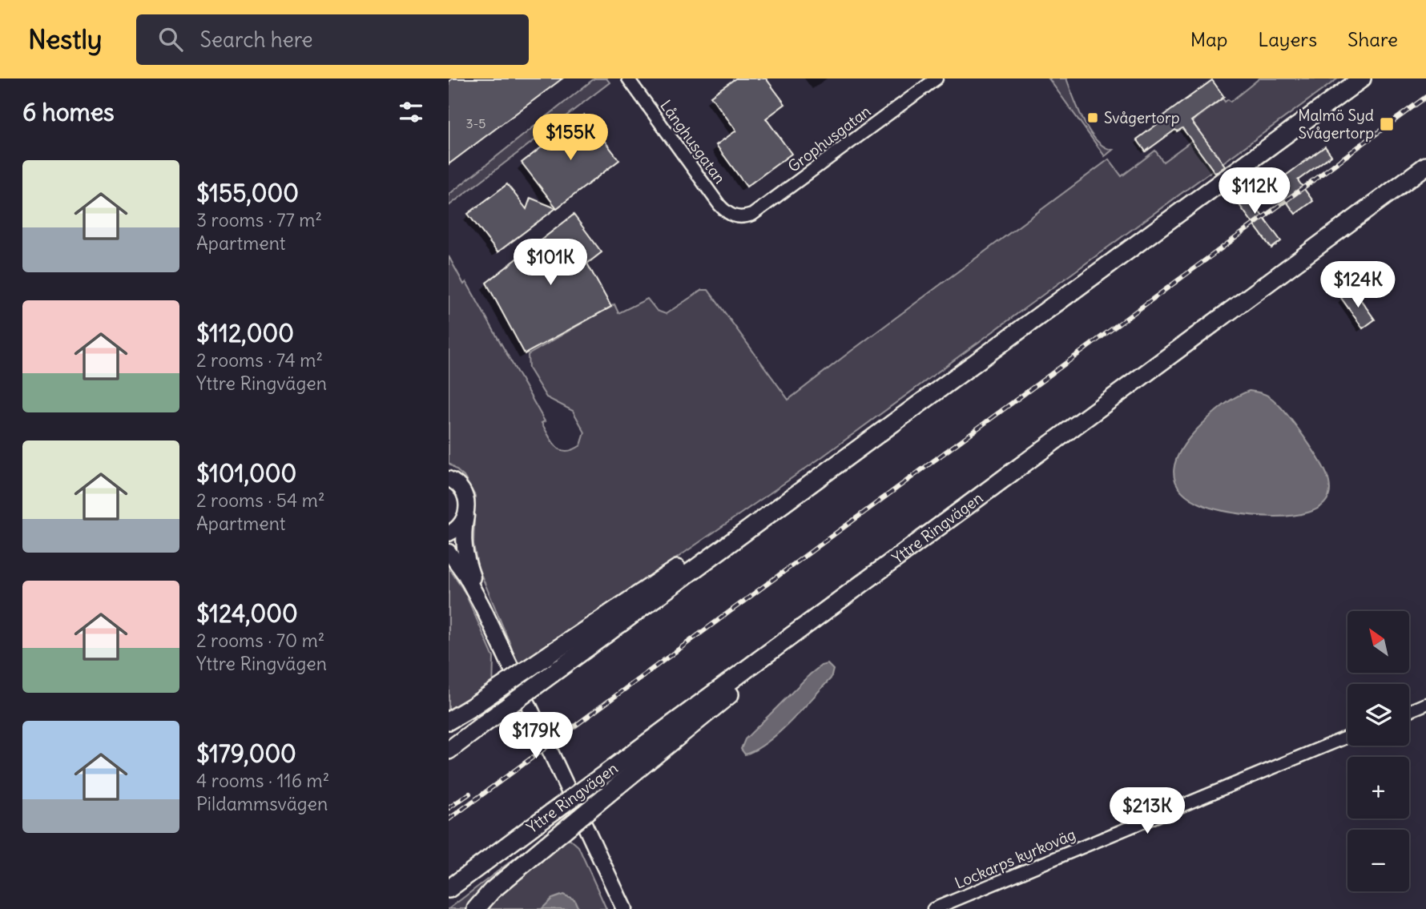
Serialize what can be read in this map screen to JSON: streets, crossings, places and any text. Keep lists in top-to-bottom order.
{
  "streets": {
    "highway": ["Yttre Ringvägen"],
    "street": ["Grophusgatan", "Långhusgatan", "Lockarps kyrkoväg"]
  },
  "crossings": [
    ["Grophusgatan", "Långhusgatan"]
  ],
  "places": {
    "transit": ["Svågertorp", "Malmö Syd Svågertorp"]
  },
  "house_numbers": ["3-5"],
  "north": "top left",
  "page": {
    "header": "Nestly",
    "search": "Search here",
    "nav": ["Map", "Layers", "Share"],
    "heading": "6 homes",
    "price": [
      "$155K",
      "$112K",
      "$101K",
      "$124K",
      "$179K",
      "$213K"
    ],
    "list": [
      {
        "name": "$155,000",
        "note": "3 rooms · 77 m² · Apartment"
      },
      {
        "name": "$112,000",
        "note": "2 rooms · 74 m² · Yttre Ringvägen"
      },
      {
        "name": "$101,000",
        "note": "2 rooms · 54 m² · Apartment"
      },
      {
        "name": "$124,000",
        "note": "2 rooms · 70 m² · Yttre Ringvägen"
      },
      {
        "name": "$179,000",
        "note": "4 rooms · 116 m² · Pildammsvägen"
      }
    ],
    "map_buttons": ["+", "−"]
  }
}
